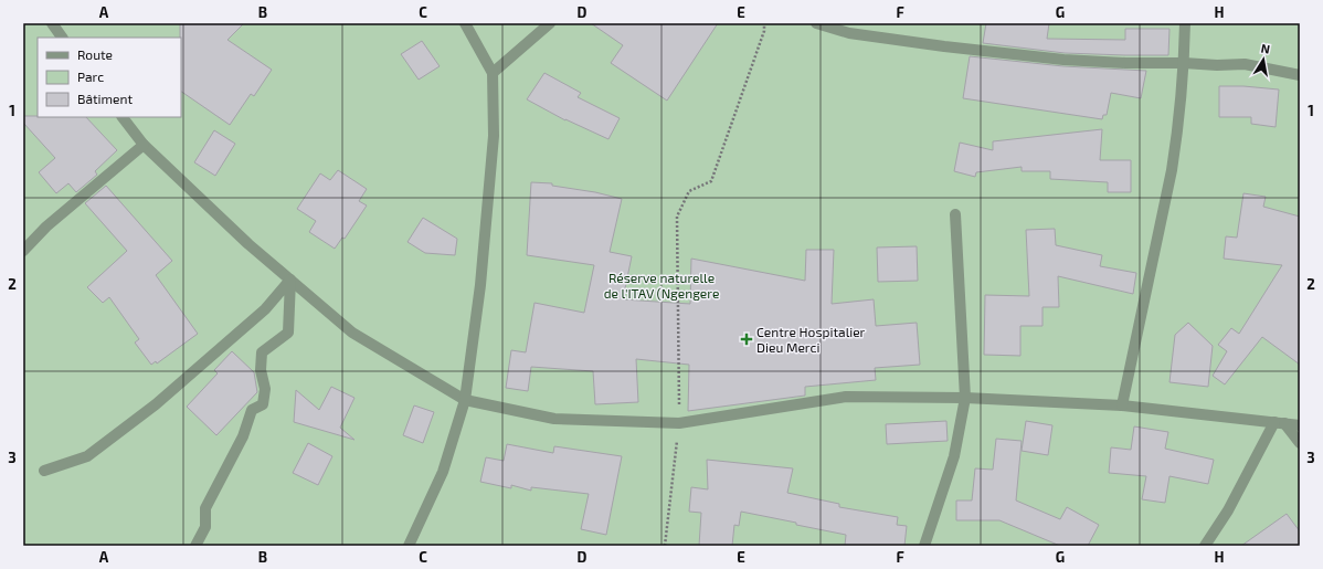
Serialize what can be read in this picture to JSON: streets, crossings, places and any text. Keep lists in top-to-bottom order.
{
  "parks": ["Réserve naturelle de l'ITAV (Ngengere"],
  "places": {
    "health": ["Centre Hospitalier Dieu Merci"]
  },
  "legend": ["Route", "Parc", "Bâtiment"],
  "north": "top",
  "grid": {
    "columns": [
      "A",
      "B",
      "C",
      "D",
      "E",
      "F",
      "G",
      "H"
    ],
    "rows": ["1", "2", "3"]
  }
}
